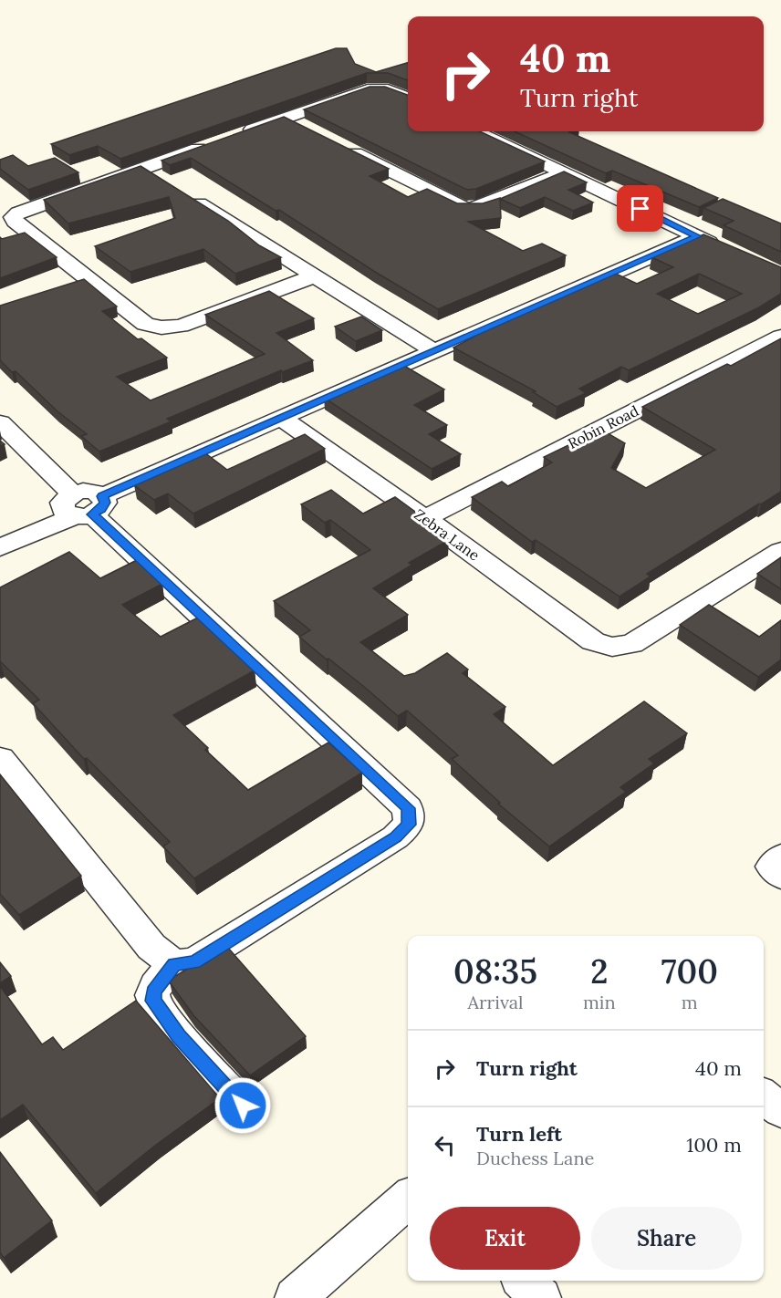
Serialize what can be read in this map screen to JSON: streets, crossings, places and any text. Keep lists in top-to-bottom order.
{
  "streets": {
    "street": ["Robin Road", "Zebra Lane"]
  },
  "crossings": [
    ["Robin Road", "Zebra Lane"]
  ],
  "page": {
    "turn": ["40 m", "Turn right"],
    "eta": [
      "08:35",
      "Arrival",
      "2",
      "min",
      "700",
      "m"
    ],
    "list": [
      {
        "name": "Turn right",
        "value": "40 m"
      },
      {
        "name": "Turn left",
        "note": "Duchess Lane",
        "value": "100 m"
      }
    ],
    "buttons": ["Exit", "Share"]
  }
}
